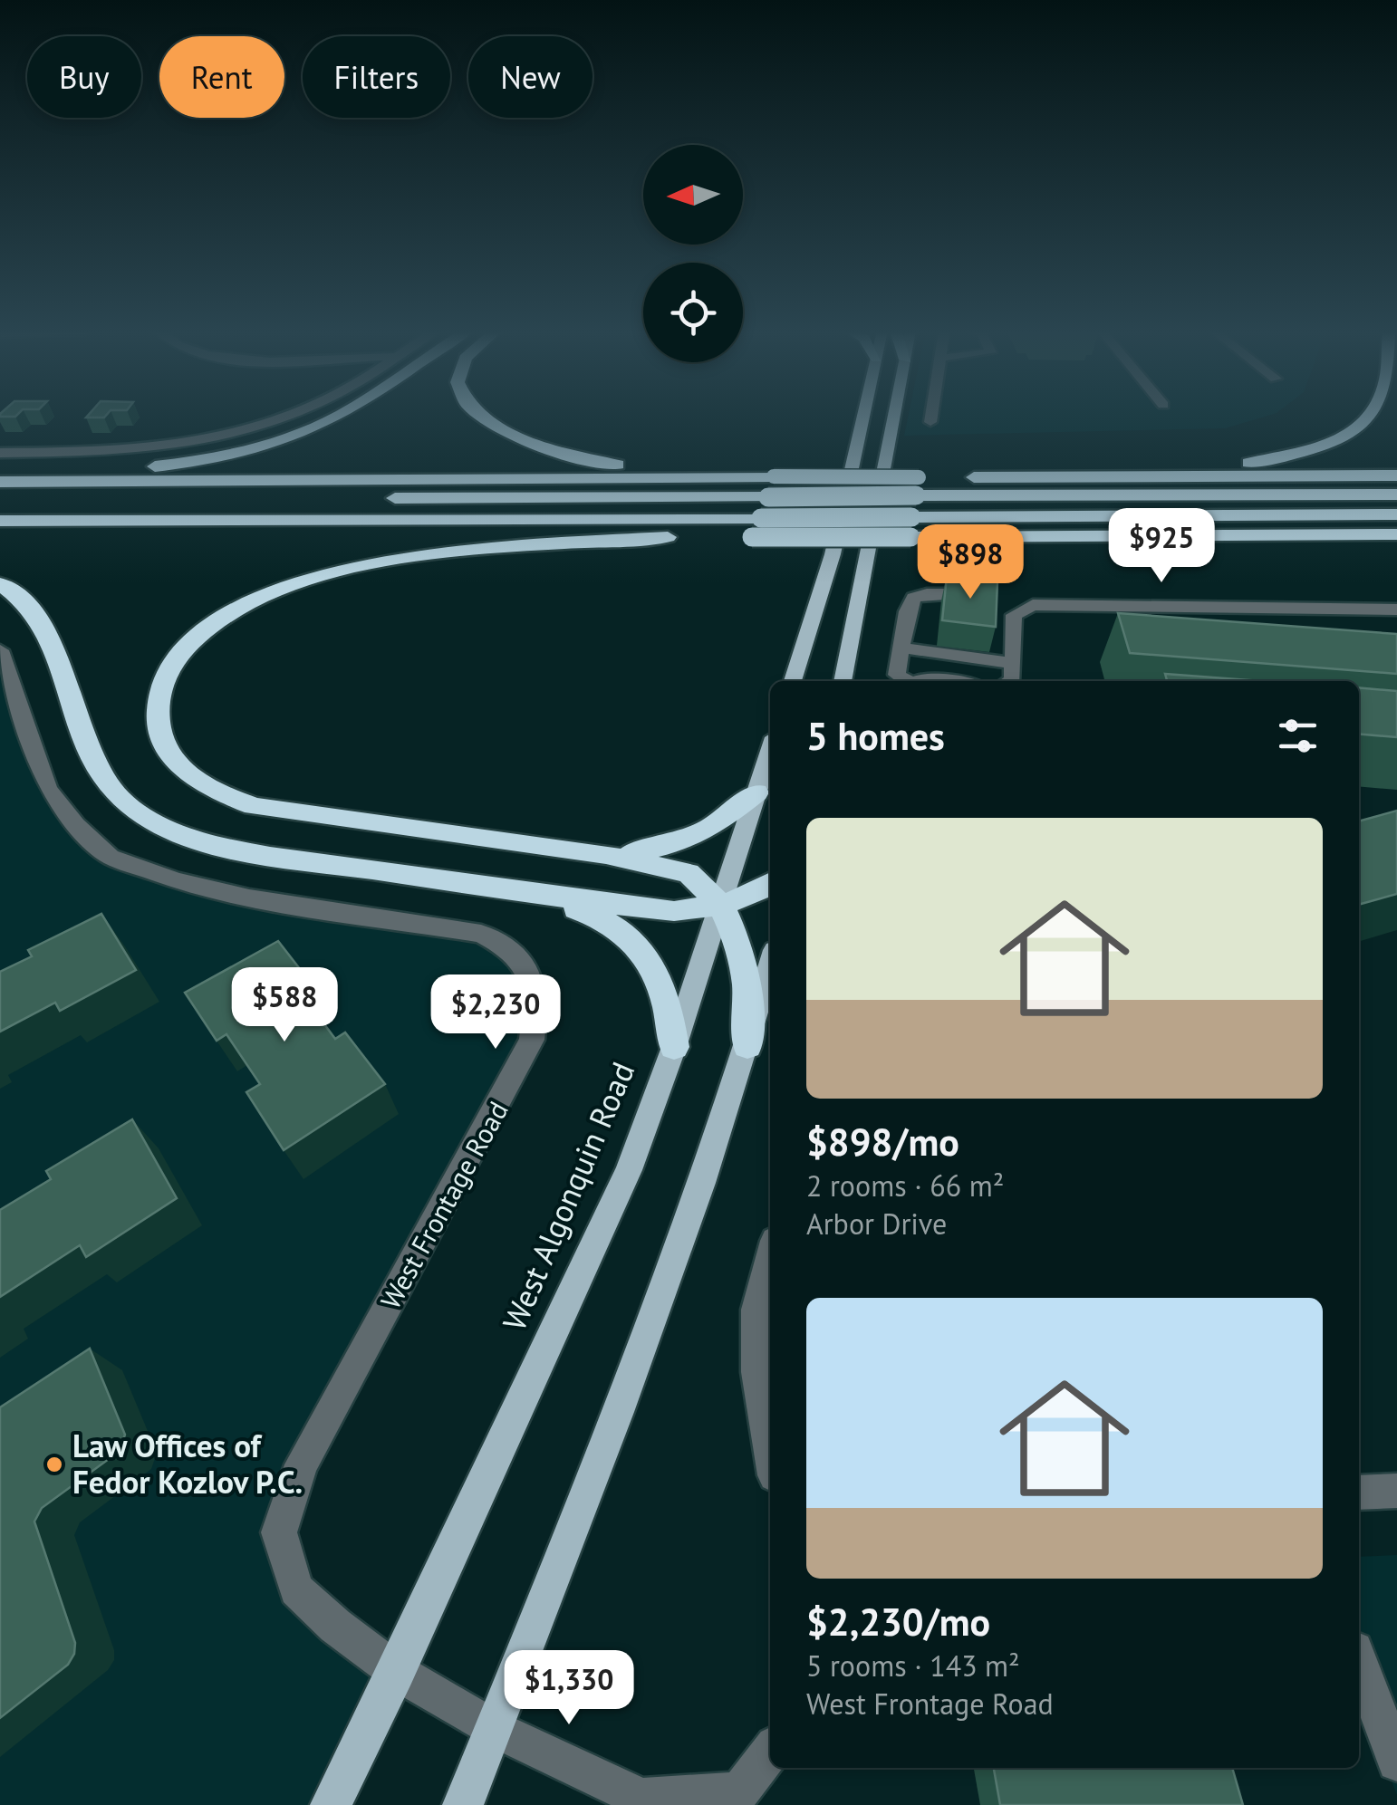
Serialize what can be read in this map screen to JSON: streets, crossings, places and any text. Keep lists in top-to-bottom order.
{
  "streets": {
    "main road": ["West Algonquin Road"],
    "street": ["West Frontage Road"]
  },
  "crossings": [
    ["West Algonquin Road", "West Frontage Road"]
  ],
  "places": ["Law Offices of Fedor Kozlov P.C."],
  "north": "left",
  "page": {
    "chip": [
      "Buy",
      "Rent",
      "Filters",
      "New"
    ],
    "price": [
      "$925",
      "$898",
      "$588",
      "$2,230",
      "$1,330"
    ],
    "heading": "5 homes",
    "list": [
      {
        "name": "$898/mo",
        "note": "2 rooms · 66 m² · Arbor Drive"
      },
      {
        "name": "$2,230/mo",
        "note": "5 rooms · 143 m² · West Frontage Road"
      }
    ]
  }
}
